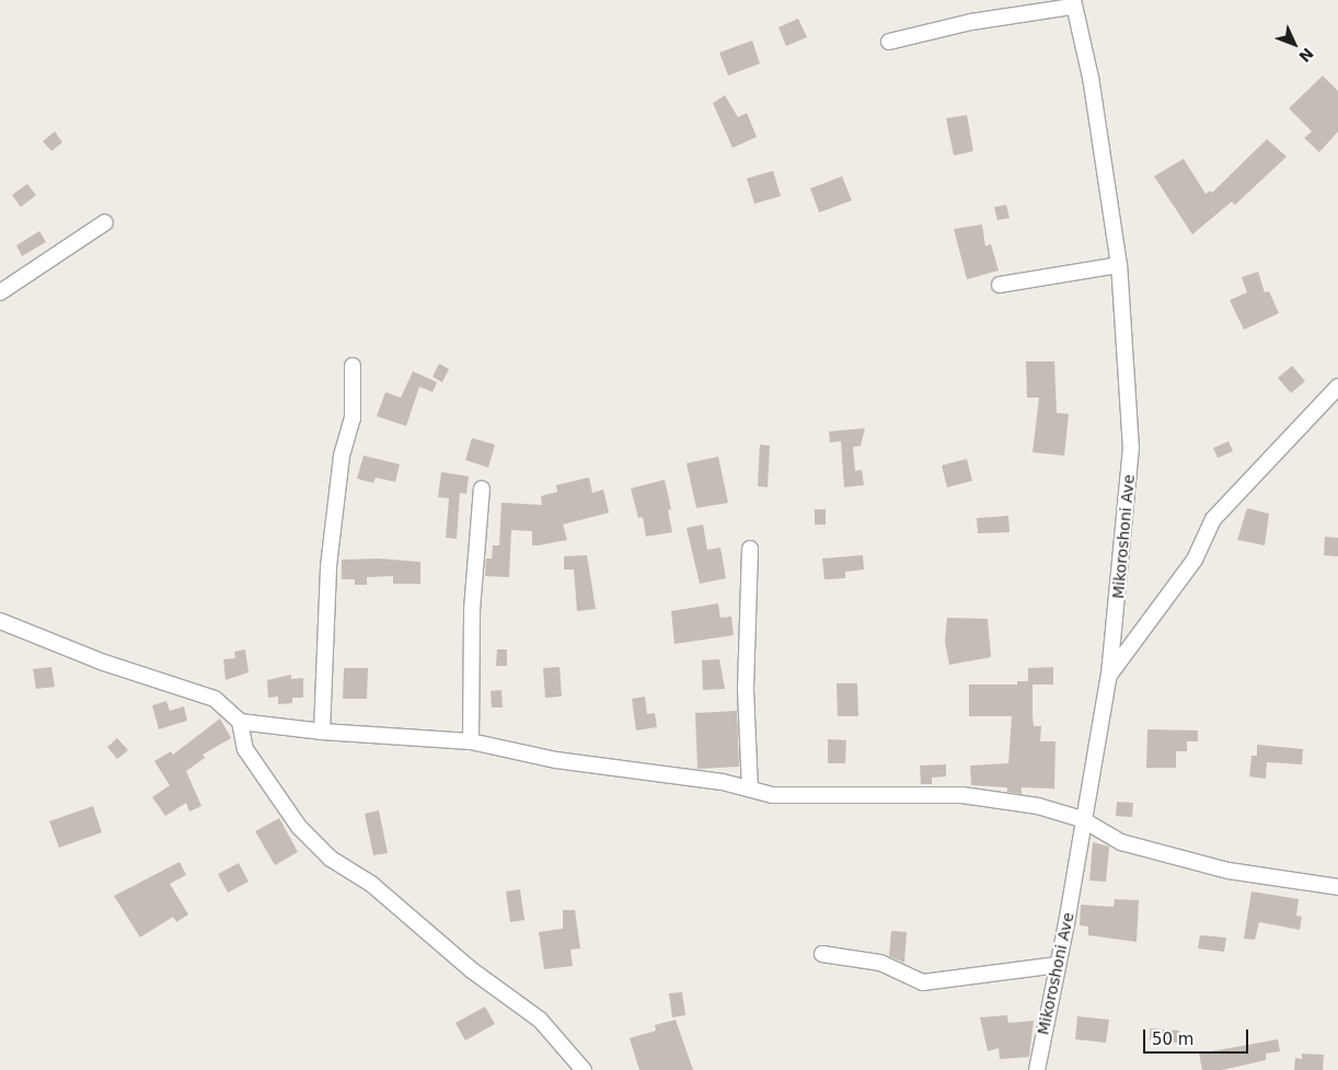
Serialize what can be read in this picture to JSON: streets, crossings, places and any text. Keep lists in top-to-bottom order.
{
  "streets": {
    "street": ["Mikoroshoni Ave"]
  },
  "scale_bar": "50 m",
  "north": "bottom right"
}
